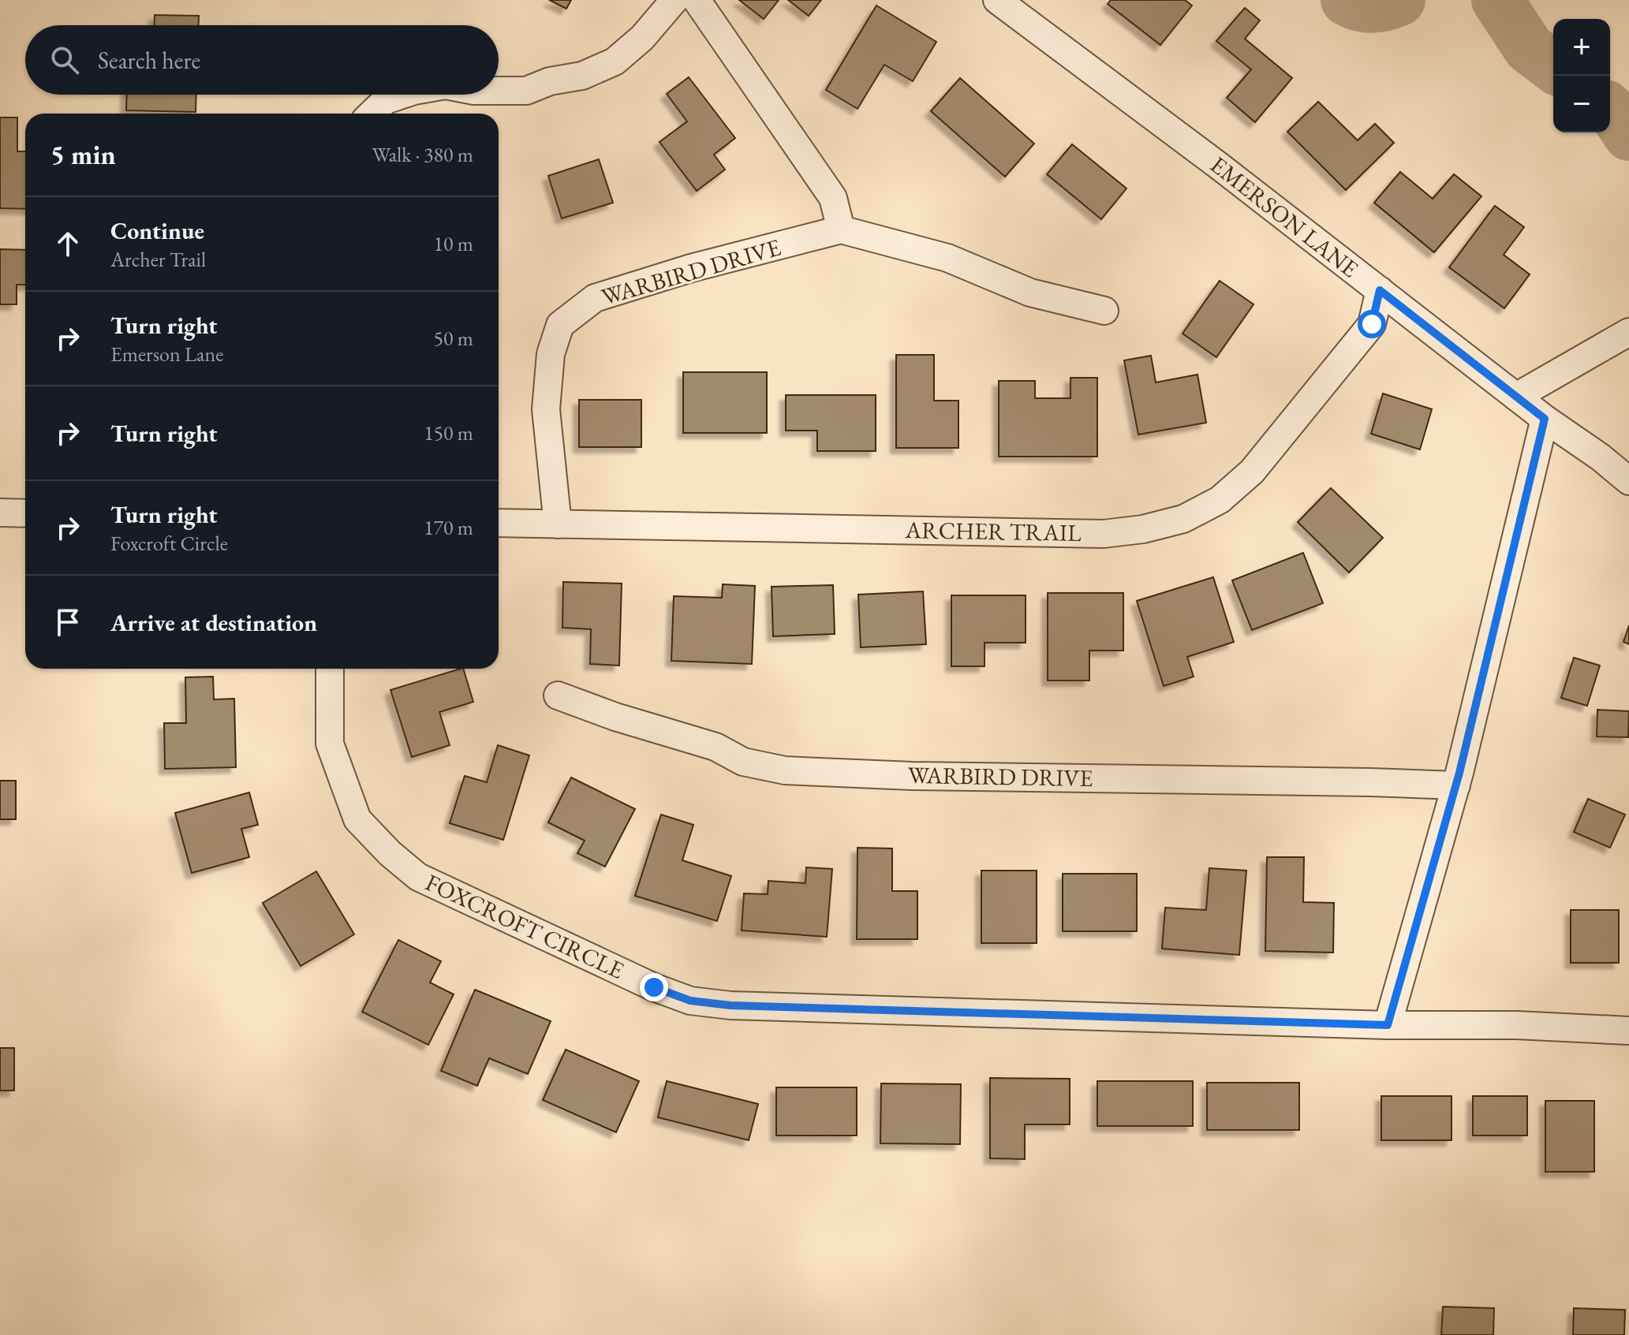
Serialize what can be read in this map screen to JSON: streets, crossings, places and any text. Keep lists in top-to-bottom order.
{
  "streets": {
    "street": [
      "EMERSON LANE",
      "WARBIRD DRIVE",
      "ARCHER TRAIL",
      "FOXCROFT CIRCLE"
    ]
  },
  "crossings": [
    ["EMERSON LANE", "ARCHER TRAIL"],
    ["WARBIRD DRIVE", "ARCHER TRAIL"]
  ],
  "page": {
    "map_buttons": ["+", "−"],
    "search": "Search here",
    "heading": ["5 min", "Walk · 380 m"],
    "list": [
      ["Continue", "Archer Trail", "10 m"],
      ["Turn right", "Emerson Lane", "50 m"],
      ["Turn right", "150 m"],
      ["Turn right", "Foxcroft Circle", "170 m"],
      "Arrive at destination"
    ]
  }
}
